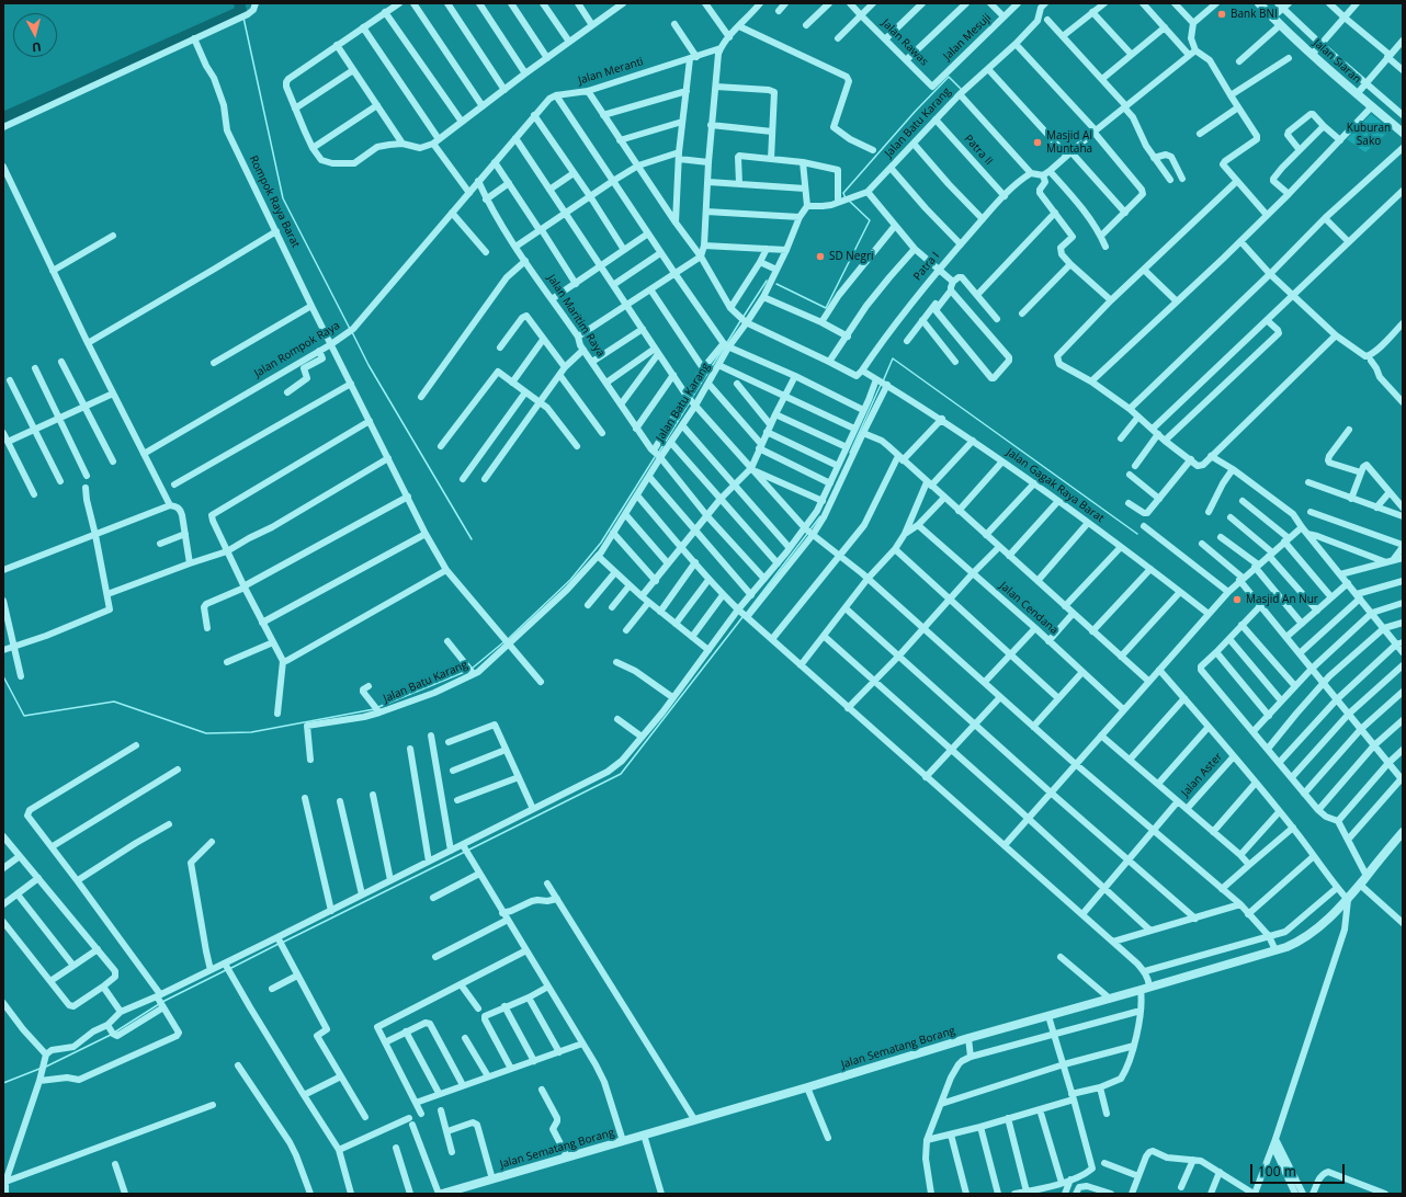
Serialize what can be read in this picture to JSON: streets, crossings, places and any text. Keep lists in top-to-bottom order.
{
  "streets": {
    "street": [
      "Jalan Mesuji",
      "Jalan Rawas",
      "Jalan Siaran",
      "Jalan Meranti",
      "Jalan Batu Karang",
      "Patra II",
      "Rompok Raya Barat",
      "Patra I",
      "Jalan Maritim Raya",
      "Jalan Rompok Raya",
      "Jalan Gagak Raya Barat",
      "Jalan Cendana",
      "Jalan Aster",
      "Jalan Sematang Borang"
    ]
  },
  "crossings": [
    ["Jalan Mesuji", "Jalan Rawas"],
    ["Jalan Batu Karang", "Patra II"],
    ["Jalan Batu Karang", "Rompok Raya Barat"],
    ["Jalan Batu Karang", "Jalan Maritim Raya"],
    ["Patra II", "Patra I"],
    ["Rompok Raya Barat", "Jalan Rompok Raya"]
  ],
  "parks": ["Kuburan Sako"],
  "places": [
    "Bank BNI",
    "Masjid Al Muntaha",
    "SD Negri",
    "Masjid An Nur"
  ],
  "scale_bar": "100 m",
  "north": "bottom"
}
